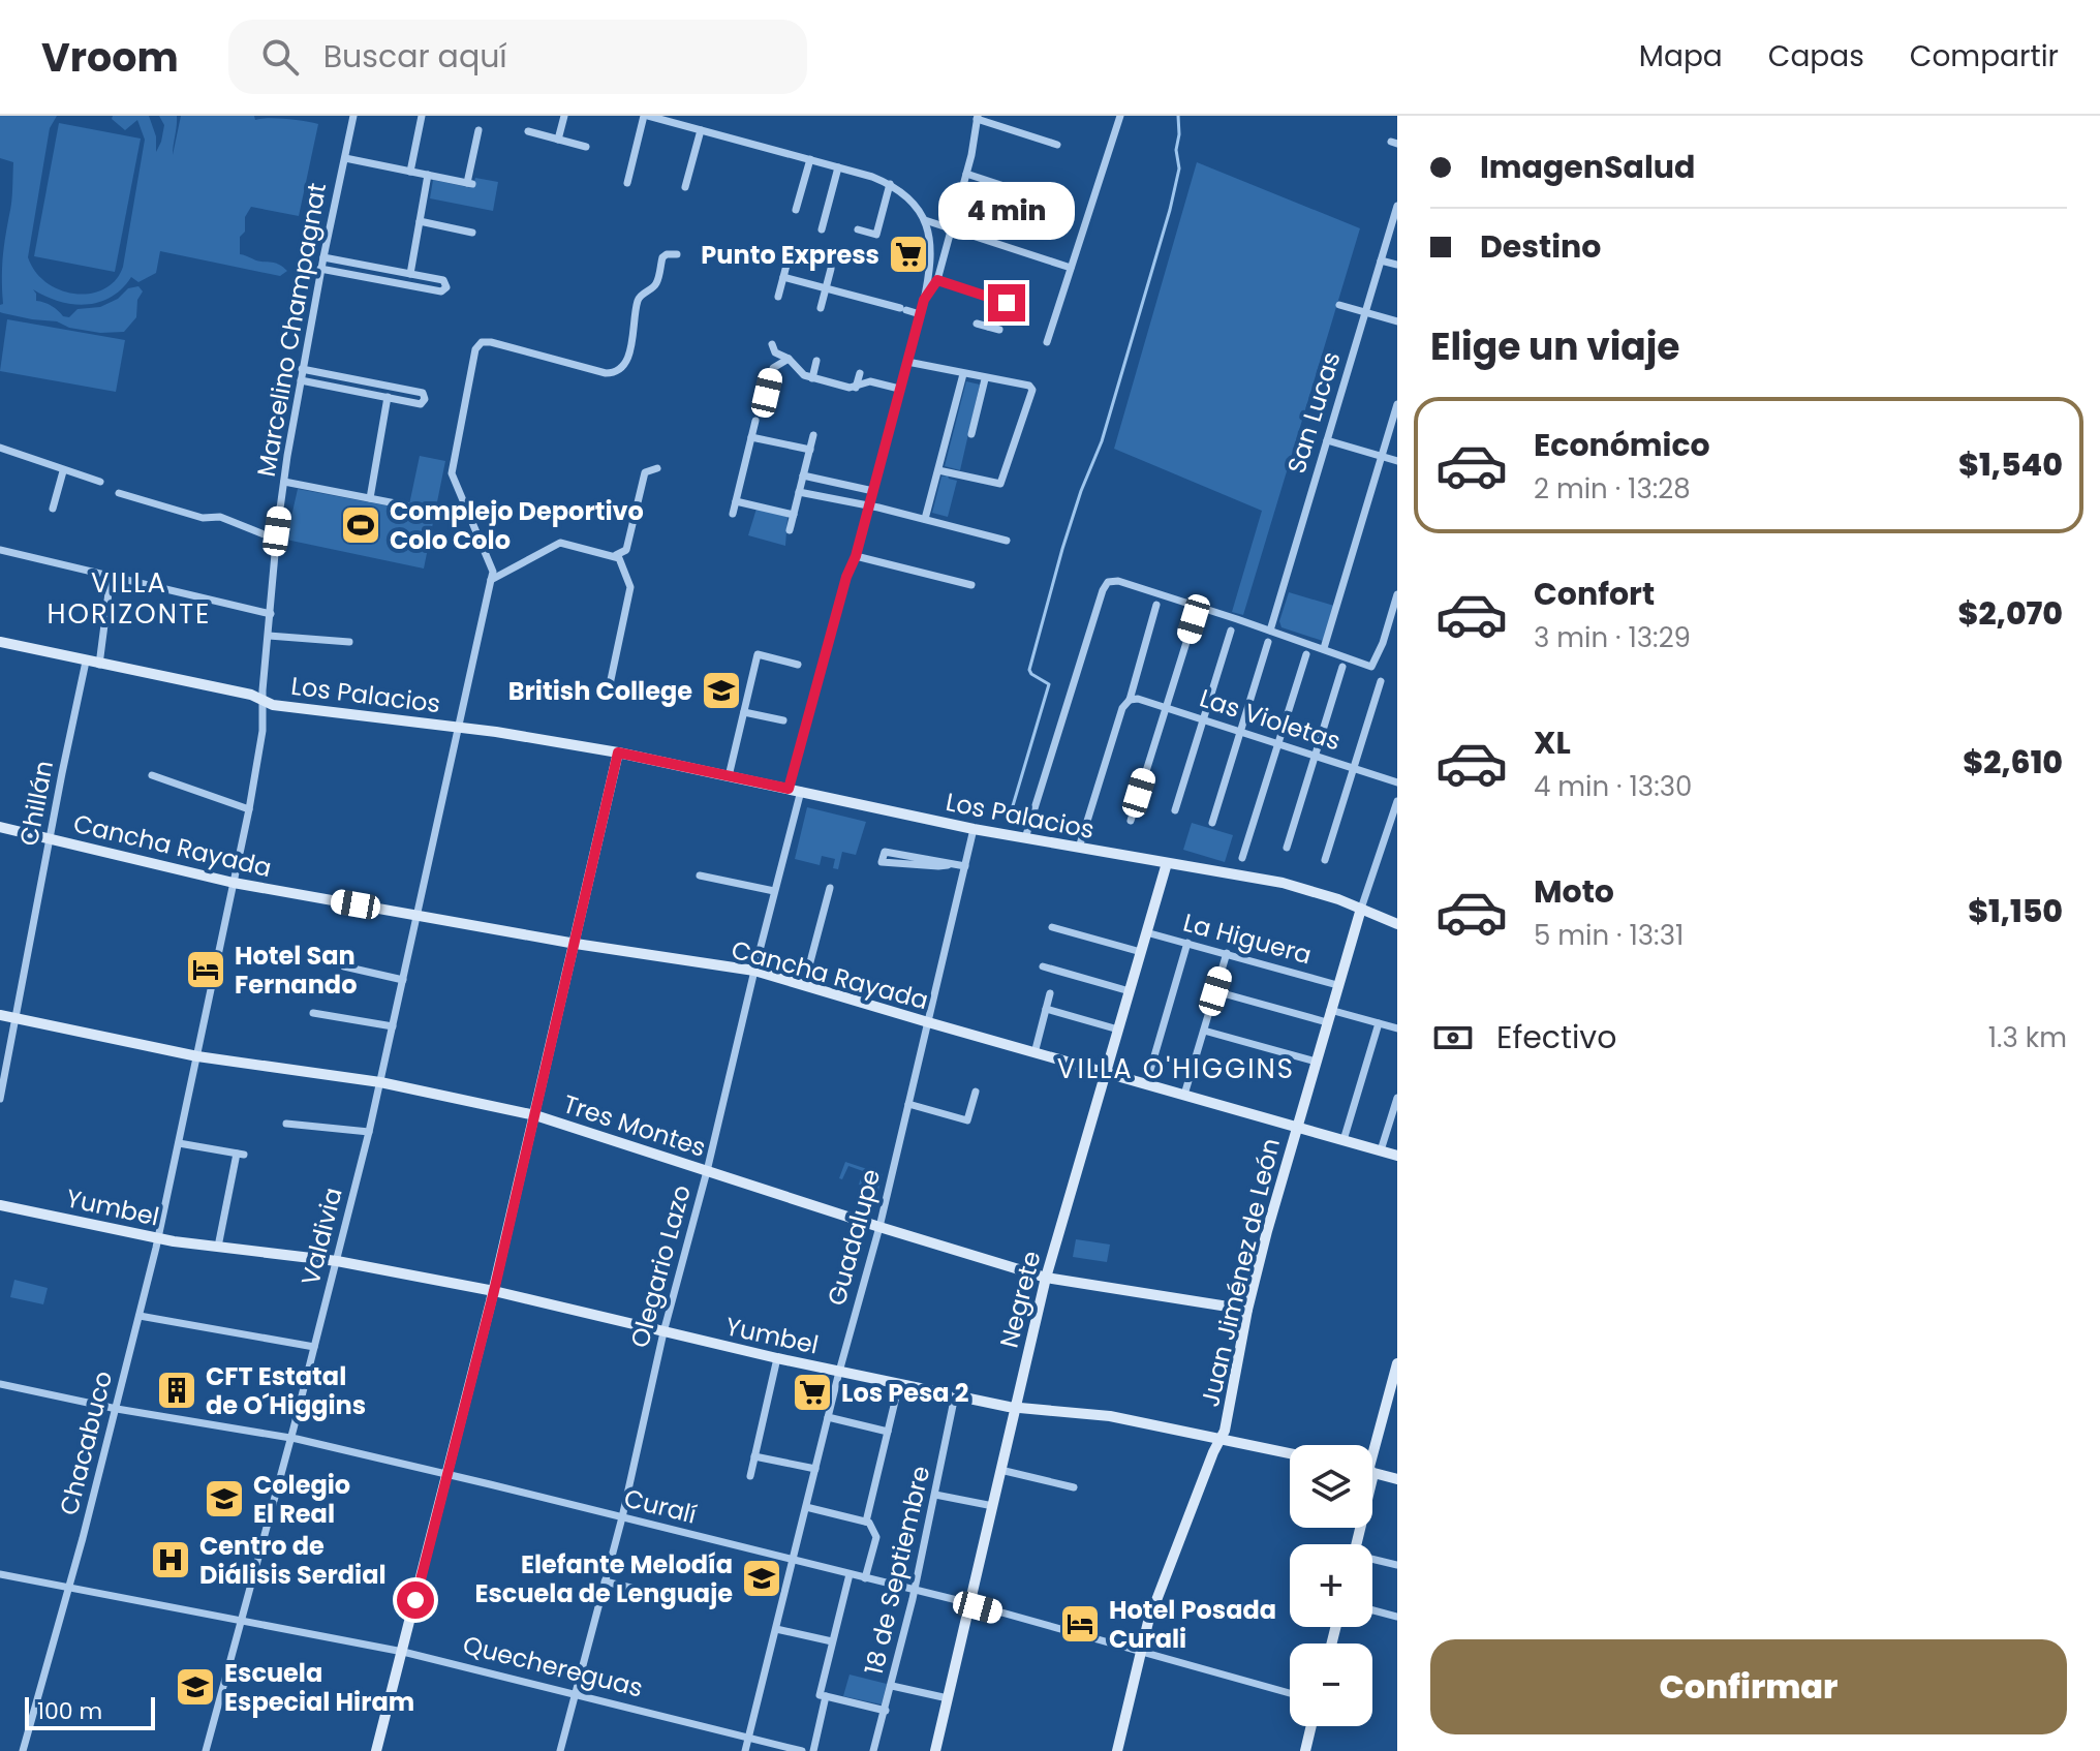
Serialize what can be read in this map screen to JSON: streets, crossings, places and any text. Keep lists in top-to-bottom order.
{
  "streets": {
    "main road": [
      "Los Palacios",
      "Cancha Rayada",
      "Tres Montes",
      "Yumbel",
      "Juan Jiménez de León",
      "Negrete"
    ],
    "street": [
      "Marcelino Champagnat",
      "San Lucas",
      "Las Violetas",
      "Chillán",
      "La Higuera",
      "Valdivia",
      "Guadalupe",
      "Olegario Lazo",
      "Chacabuco",
      "Curalí",
      "18 de Septiembre",
      "Quechereguas"
    ]
  },
  "crossings": [
    ["Marcelino Champagnat", "Los Palacios"],
    ["Marcelino Champagnat", "Chacabuco"],
    ["Los Palacios", "Chillán"],
    ["Los Palacios", "Valdivia"],
    ["Los Palacios", "Guadalupe"],
    ["Los Palacios", "Olegario Lazo"],
    ["Los Palacios", "Juan Jiménez de León"],
    ["Los Palacios", "Negrete"],
    ["Los Palacios", "Chacabuco"],
    ["Chillán", "Cancha Rayada"],
    ["Chillán", "Tres Montes"],
    ["Cancha Rayada", "Valdivia"],
    ["Cancha Rayada", "Guadalupe"],
    ["Cancha Rayada", "Olegario Lazo"],
    ["Cancha Rayada", "Juan Jiménez de León"],
    ["Cancha Rayada", "Negrete"],
    ["Cancha Rayada", "Chacabuco"],
    ["La Higuera", "Juan Jiménez de León"],
    ["La Higuera", "Negrete"],
    ["Tres Montes", "Valdivia"],
    ["Tres Montes", "Guadalupe"],
    ["Tres Montes", "Olegario Lazo"],
    ["Tres Montes", "Juan Jiménez de León"],
    ["Tres Montes", "Negrete"],
    ["Tres Montes", "Chacabuco"],
    ["Yumbel", "Valdivia"],
    ["Yumbel", "Guadalupe"],
    ["Yumbel", "Olegario Lazo"],
    ["Yumbel", "Juan Jiménez de León"],
    ["Yumbel", "Negrete"],
    ["Yumbel", "Chacabuco"],
    ["Yumbel", "18 de Septiembre"],
    ["Valdivia", "Curalí"],
    ["Valdivia", "Quechereguas"],
    ["Guadalupe", "Curalí"],
    ["Guadalupe", "Quechereguas"],
    ["Olegario Lazo", "Curalí"],
    ["Olegario Lazo", "Quechereguas"],
    ["Juan Jiménez de León", "Curalí"],
    ["Negrete", "Curalí"],
    ["Chacabuco", "Curalí"],
    ["Chacabuco", "Quechereguas"],
    ["Curalí", "18 de Septiembre"]
  ],
  "districts": ["VILLA HORIZONTE", "VILLA O'HIGGINS"],
  "places": {
    "supermarket": ["Punto Express", "Los Pesa 2"],
    "sports": ["Complejo Deportivo Colo Colo"],
    "school or university": [
      "British College",
      "Colegio El Real",
      "Elefante Melodía Escuela de Lenguaje",
      "Escuela Especial Hiram"
    ],
    "hotel": ["Hotel San Fernando", "Hotel Posada Curali"],
    "building": ["CFT Estatal de O´Higgins"],
    "hospital": ["Centro de Diálisis Serdial"]
  },
  "scale_bar": "100 m",
  "page": {
    "header": "Vroom",
    "search": "Buscar aquí",
    "nav": ["Mapa", "Capas", "Compartir"],
    "banner": ["ImagenSalud", "Destino"],
    "bubble": "4 min",
    "heading": "Elige un viaje",
    "list": [
      {
        "name": "Económico",
        "note": "2 min · 13:28",
        "value": "$1,540"
      },
      {
        "name": "Confort",
        "note": "3 min · 13:29",
        "value": "$2,070"
      },
      {
        "name": "XL",
        "note": "4 min · 13:30",
        "value": "$2,610"
      },
      {
        "name": "Moto",
        "note": "5 min · 13:31",
        "value": "$1,150"
      }
    ],
    "pay": ["Efectivo", "1.3 km"],
    "map_buttons": ["+", "−"],
    "buttons": "Confirmar",
    "scale": "100 m"
  }
}
